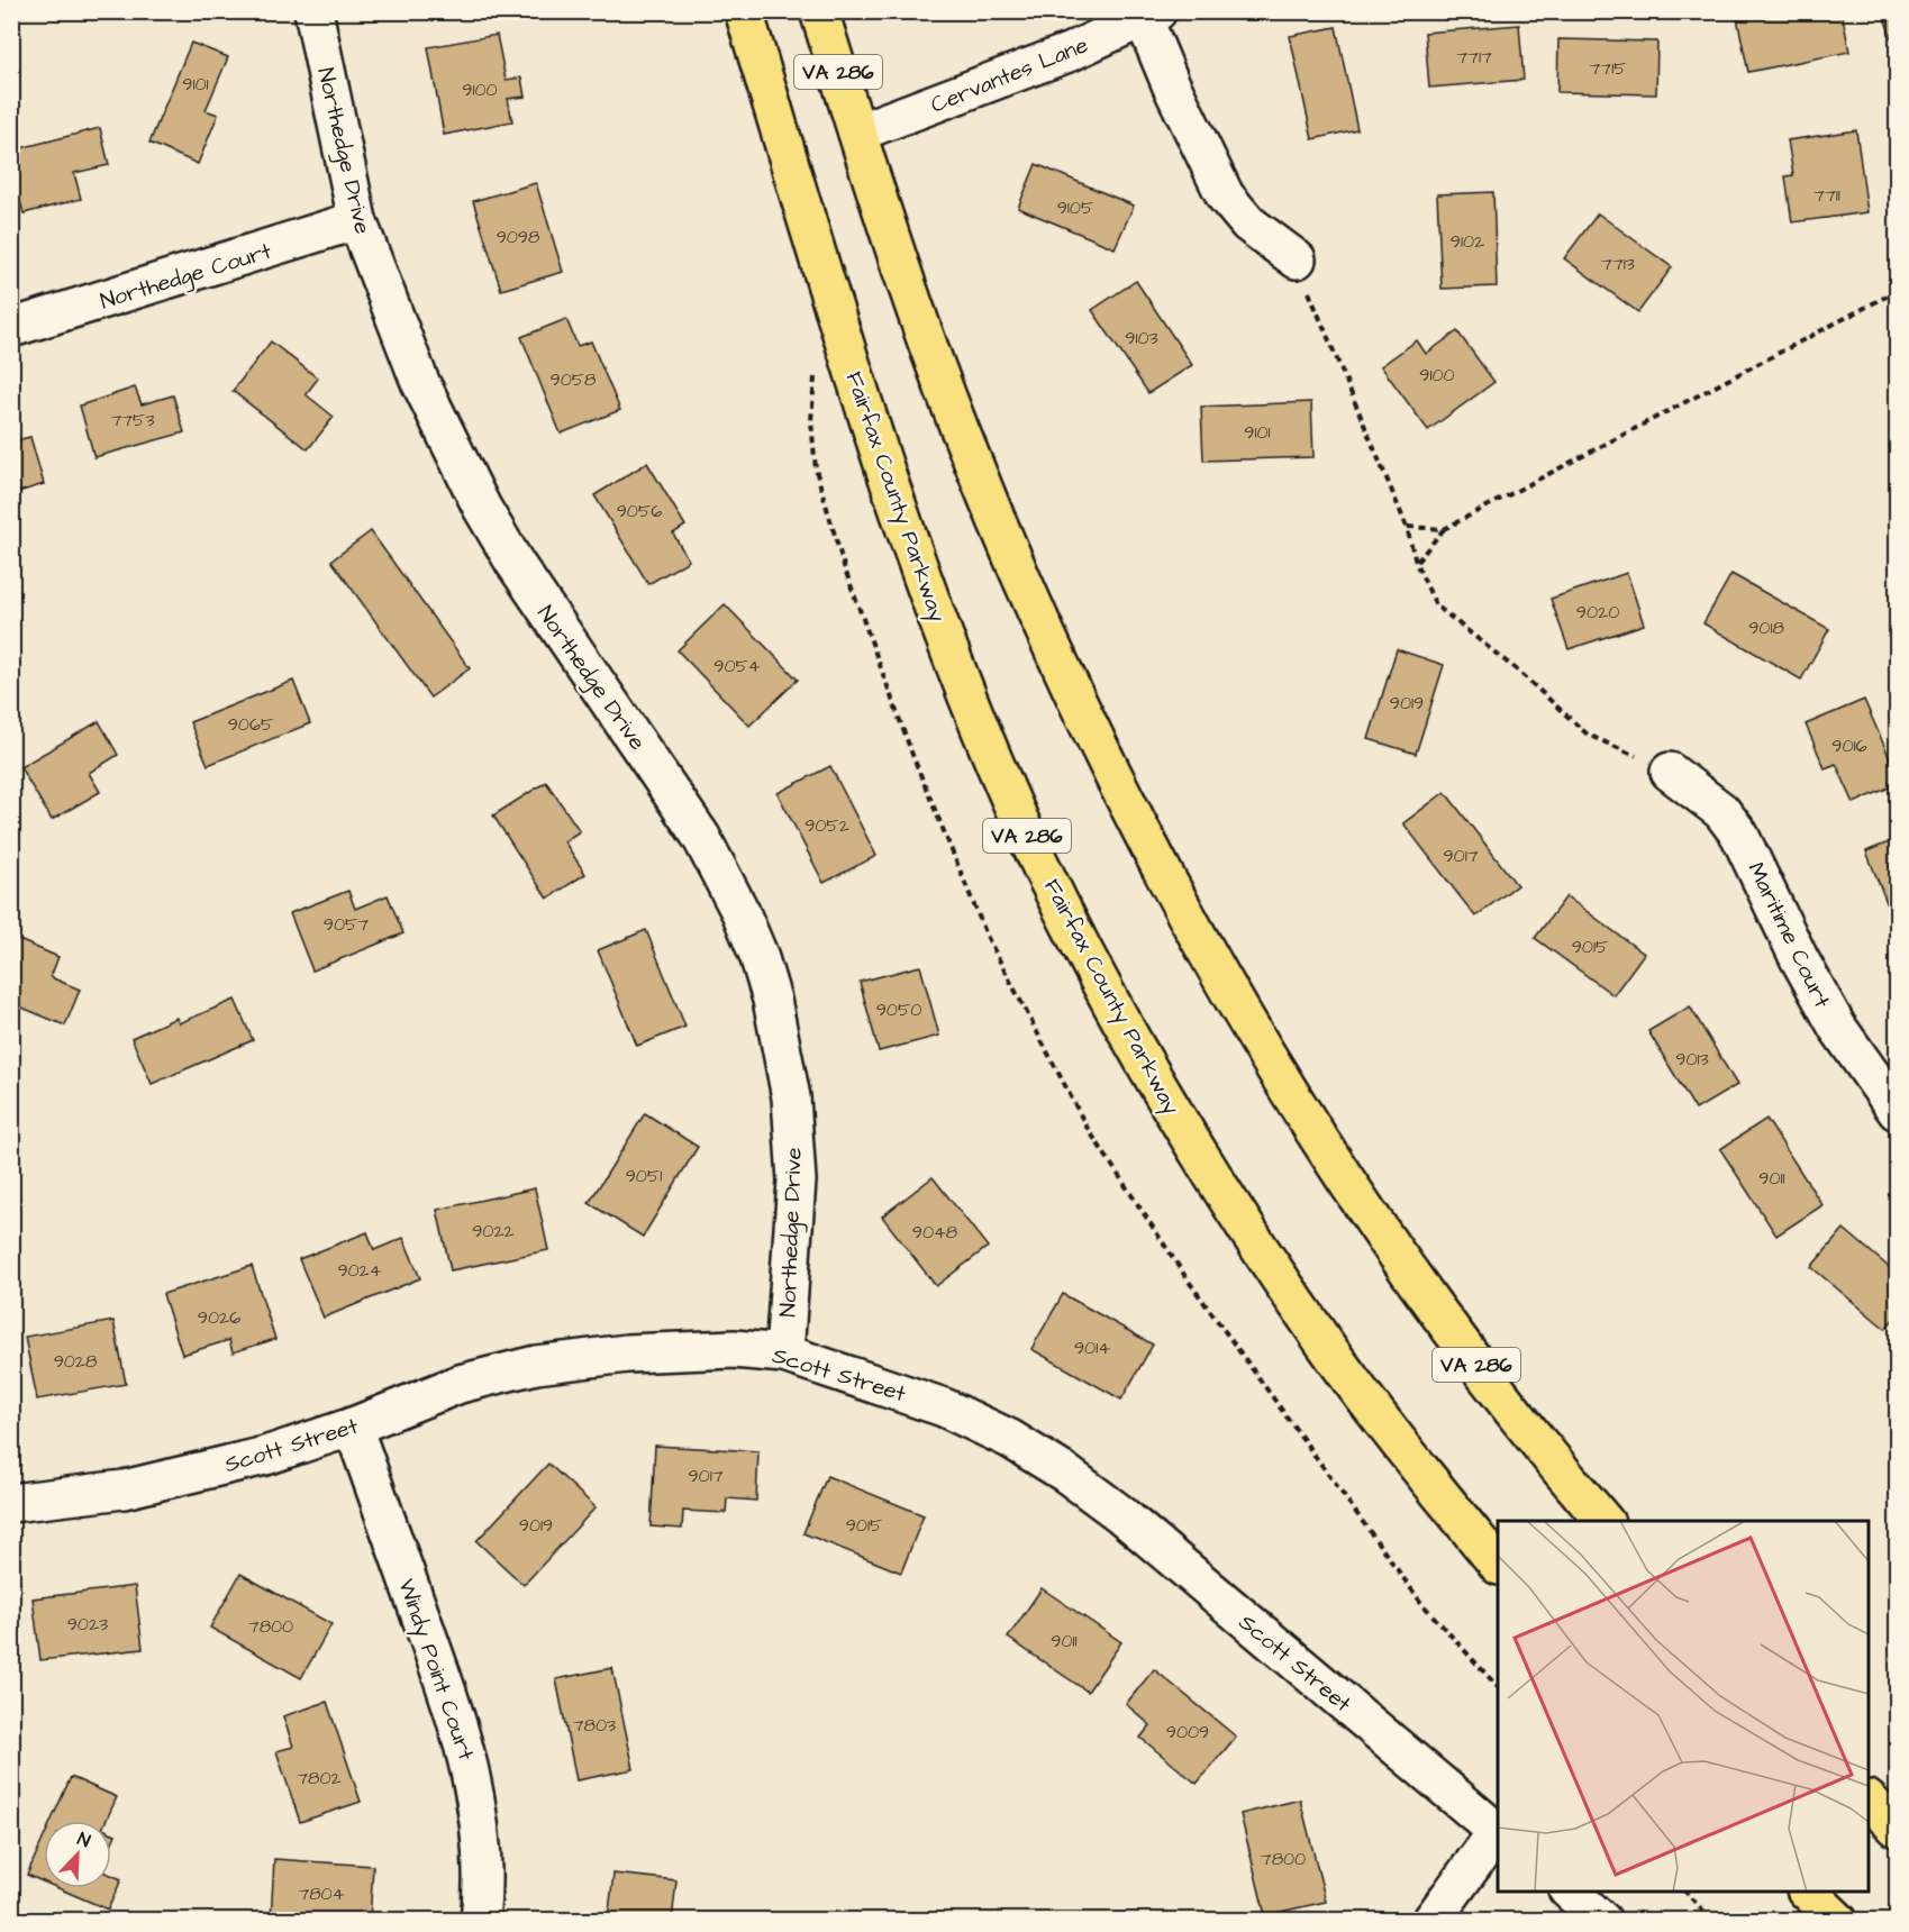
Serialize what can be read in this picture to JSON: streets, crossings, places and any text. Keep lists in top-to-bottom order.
{
  "streets": {
    "highway": ["VA 286", "Fairfax County Parkway"],
    "street": [
      "Cervantes Lane",
      "Northedge Drive",
      "Northedge Court",
      "Maritime Court",
      "Scott Street",
      "Windy Point Court"
    ]
  },
  "crossings": [
    ["VA 286", "Cervantes Lane"],
    ["Northedge Drive", "Northedge Court"],
    ["Northedge Drive", "Scott Street"],
    ["Scott Street", "Windy Point Court"]
  ],
  "house_numbers": [
    "7717",
    "7715",
    "9101",
    "9100",
    "7711",
    "9105",
    "9098",
    "9102",
    "7713",
    "9103",
    "9100",
    "9058",
    "7753",
    "9101",
    "9056",
    "9020",
    "9018",
    "9054",
    "9019",
    "9065",
    "9016",
    "9052",
    "9017",
    "9057",
    "9015",
    "9050",
    "9013",
    "9051",
    "9011",
    "9022",
    "9048",
    "9024",
    "9026",
    "9014",
    "9028",
    "9017",
    "9019",
    "9015",
    "9023",
    "7800",
    "9011",
    "7803",
    "9009",
    "7802",
    "7800",
    "7804"
  ],
  "north": "top right"
}
